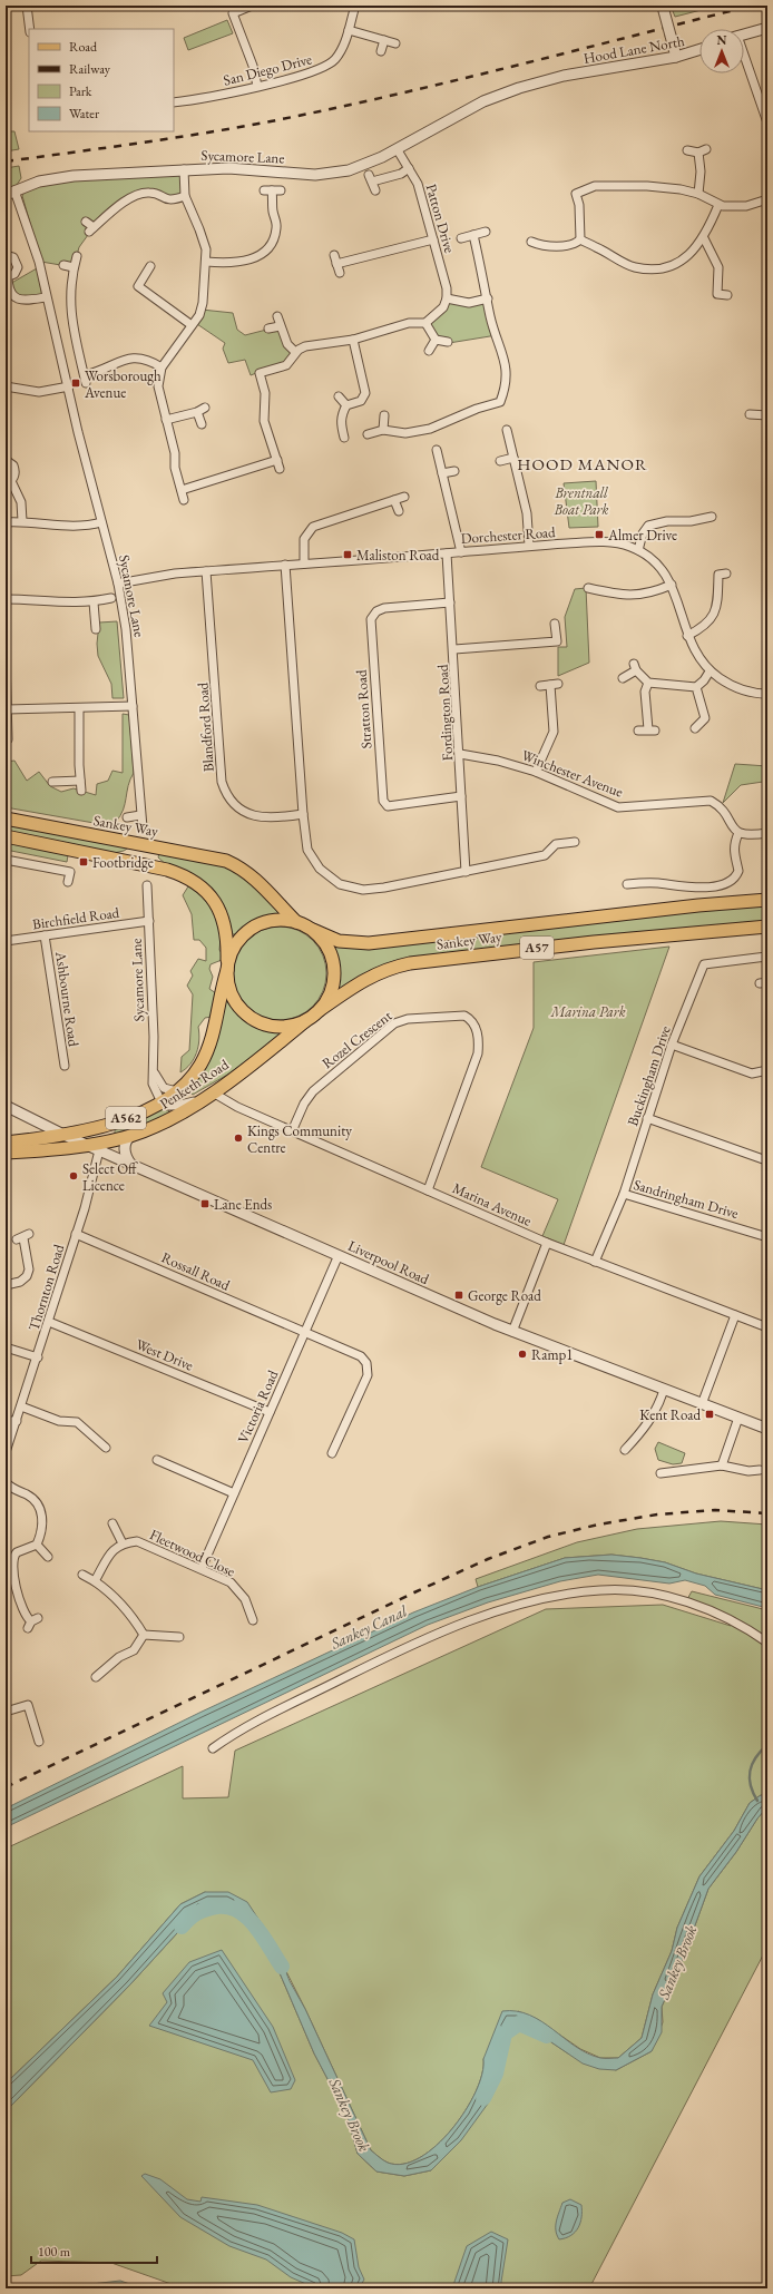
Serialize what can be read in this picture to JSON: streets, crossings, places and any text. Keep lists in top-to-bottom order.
{
  "streets": {
    "main road": [
      "Sankey Way",
      "A57",
      "Penketh Road",
      "A562"
    ],
    "street": [
      "Hood Lane North",
      "San Diego Drive",
      "Sycamore Lane",
      "Patton Drive",
      "Dorchester Road",
      "Stratton Road",
      "Fordington Road",
      "Blandford Road",
      "Winchester Avenue",
      "Birchfield Road",
      "Ashbourne Road",
      "Rozel Crescent",
      "Buckingham Drive",
      "Sandringham Drive",
      "Marina Avenue",
      "Liverpool Road",
      "Rossall Road",
      "Thornton Road",
      "West Drive",
      "Victoria Road",
      "Fleetwood Close"
    ]
  },
  "crossings": [
    ["Hood Lane North", "Sycamore Lane"],
    ["Sycamore Lane", "Patton Drive"],
    ["Sycamore Lane", "Dorchester Road"],
    ["Sycamore Lane", "Birchfield Road"],
    ["Sycamore Lane", "Penketh Road"],
    ["Dorchester Road", "Fordington Road"],
    ["Dorchester Road", "Blandford Road"],
    ["Stratton Road", "Fordington Road"],
    ["Fordington Road", "Winchester Avenue"],
    ["Sankey Way", "A57"],
    ["Sankey Way", "Penketh Road"],
    ["Birchfield Road", "Ashbourne Road"],
    ["A57", "Penketh Road"],
    ["Rozel Crescent", "Marina Avenue"],
    ["Buckingham Drive", "Sandringham Drive"],
    ["Buckingham Drive", "Marina Avenue"],
    ["Penketh Road", "Marina Avenue"],
    ["Penketh Road", "Liverpool Road"],
    ["Penketh Road", "Thornton Road"],
    ["Liverpool Road", "Thornton Road"],
    ["Liverpool Road", "Victoria Road"],
    ["Rossall Road", "Thornton Road"],
    ["Rossall Road", "Victoria Road"],
    ["Thornton Road", "West Drive"],
    ["West Drive", "Victoria Road"],
    ["Victoria Road", "Fleetwood Close"]
  ],
  "districts": ["HOOD MANOR"],
  "water": ["Sankey Canal", "Sankey Brook"],
  "parks": ["Brentnall Boat Park", "Marina Park"],
  "places": {
    "transit": [
      "Worsborough Avenue",
      "Almer Drive",
      "Maliston Road",
      "Footbridge",
      "Lane Ends",
      "George Road",
      "Kent Road"
    ],
    "other": ["Kings Community Centre", "Select Off Licence", "Ramp1"]
  },
  "legend": [
    "Road",
    "Railway",
    "Park",
    "Water"
  ],
  "scale_bar": "100 m",
  "north": "top"
}
